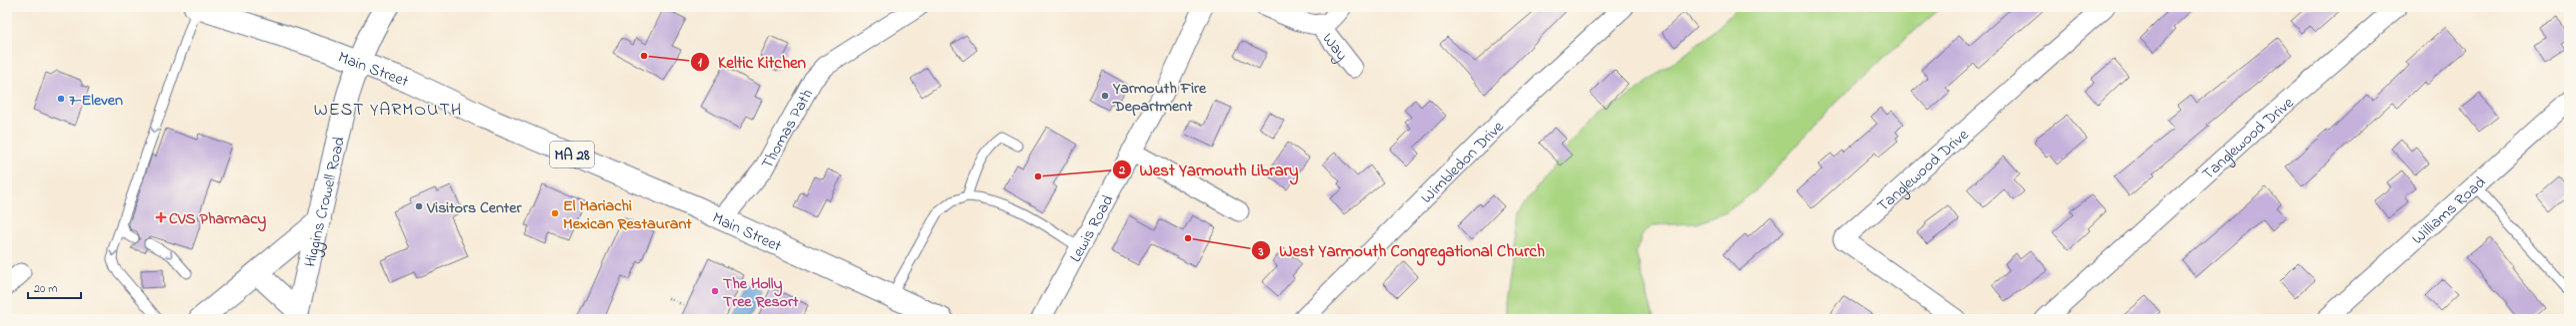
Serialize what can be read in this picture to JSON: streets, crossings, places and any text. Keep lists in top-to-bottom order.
{
  "streets": {
    "main road": ["Main Street", "MA 28", "Higgins Crowell Road"],
    "street": [
      "Way",
      "Thomas Path",
      "Tanglewood Drive",
      "Wimbledon Drive",
      "Williams Road",
      "Lewis Road"
    ]
  },
  "crossings": [
    ["Main Street", "Thomas Path"],
    ["Main Street", "Higgins Crowell Road"]
  ],
  "districts": ["WEST YARMOUTH"],
  "places": {
    "other": [
      "Keltic Kitchen",
      "Yarmouth Fire Department",
      "7-Eleven",
      "West Yarmouth Library",
      "Visitors Center",
      "El Mariachi Mexican Restaurant",
      "West Yarmouth Congregational Church",
      "The Holly Tree Resort"
    ],
    "health": ["CVS Pharmacy"]
  },
  "scale_bar": "20 m"
}
